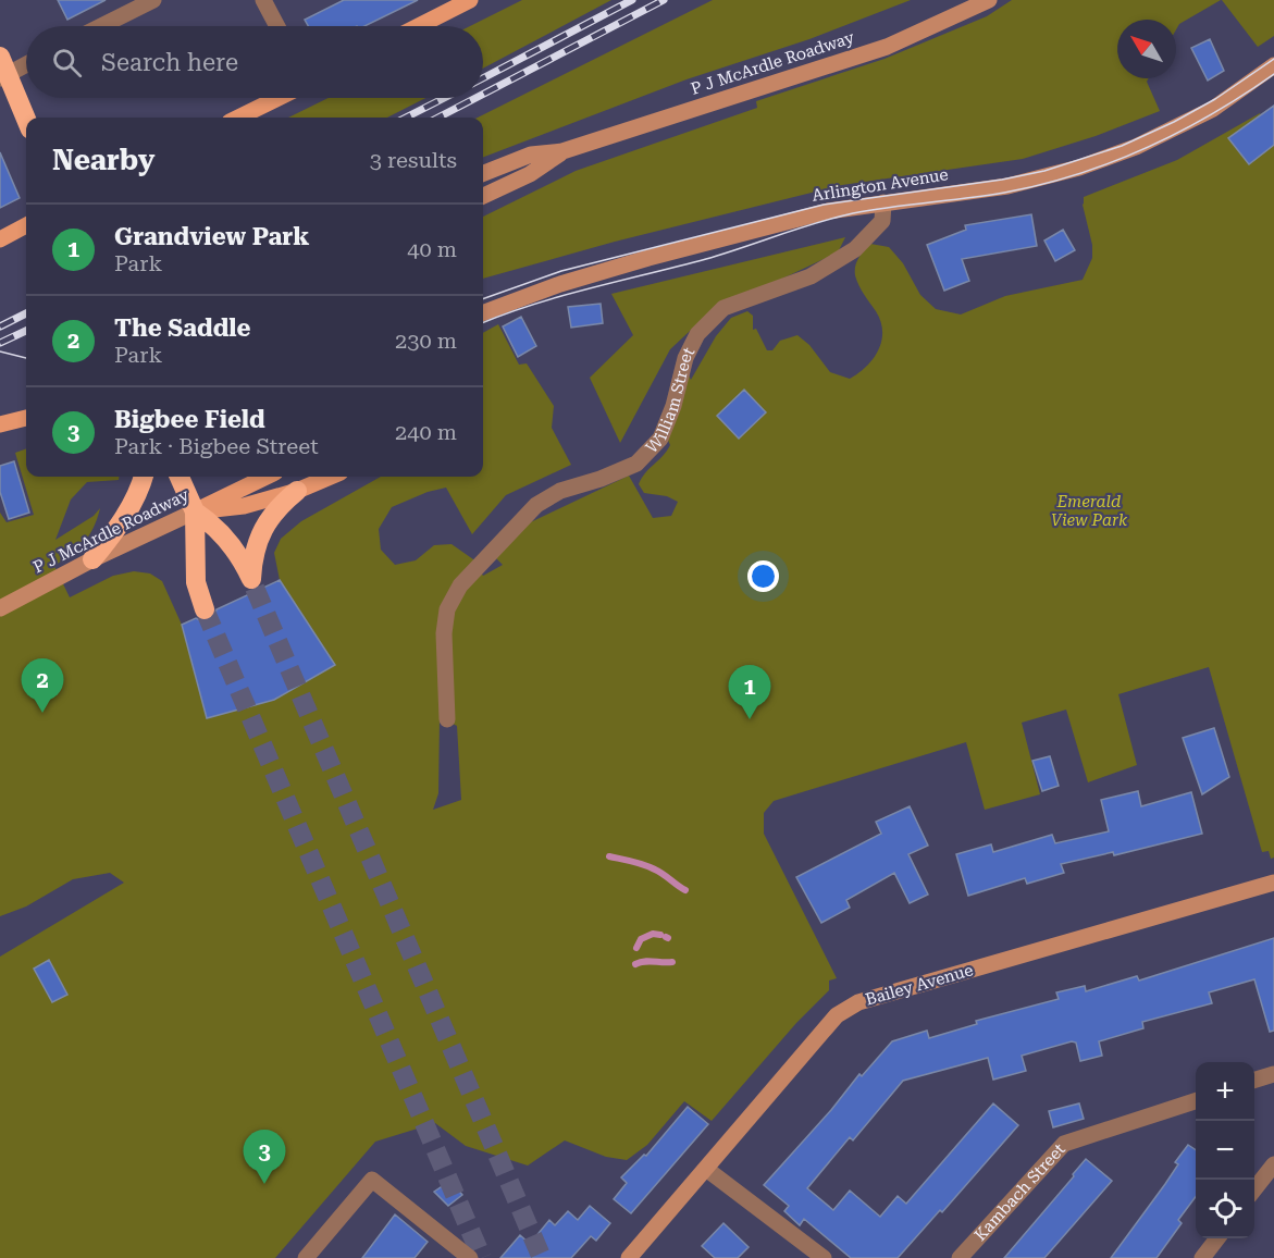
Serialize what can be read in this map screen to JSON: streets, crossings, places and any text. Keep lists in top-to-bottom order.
{
  "streets": {
    "main road": ["P J McArdle Roadway", "Arlington Avenue", "Bailey Avenue"],
    "street": ["William Street", "Kambach Street"]
  },
  "crossings": [
    ["Arlington Avenue", "William Street"]
  ],
  "parks": ["Emerald View Park"],
  "north": "top left",
  "page": {
    "search": "Search here",
    "heading": ["Nearby", "3 results"],
    "list": [
      {
        "mark": "1",
        "name": "Grandview Park",
        "note": "Park",
        "value": "40 m"
      },
      {
        "mark": "2",
        "name": "The Saddle",
        "note": "Park",
        "value": "230 m"
      },
      {
        "mark": "3",
        "name": "Bigbee Field",
        "note": "Park · Bigbee Street",
        "value": "240 m"
      }
    ],
    "pins": ["2", "1", "3"],
    "map_buttons": ["+", "−"]
  }
}
